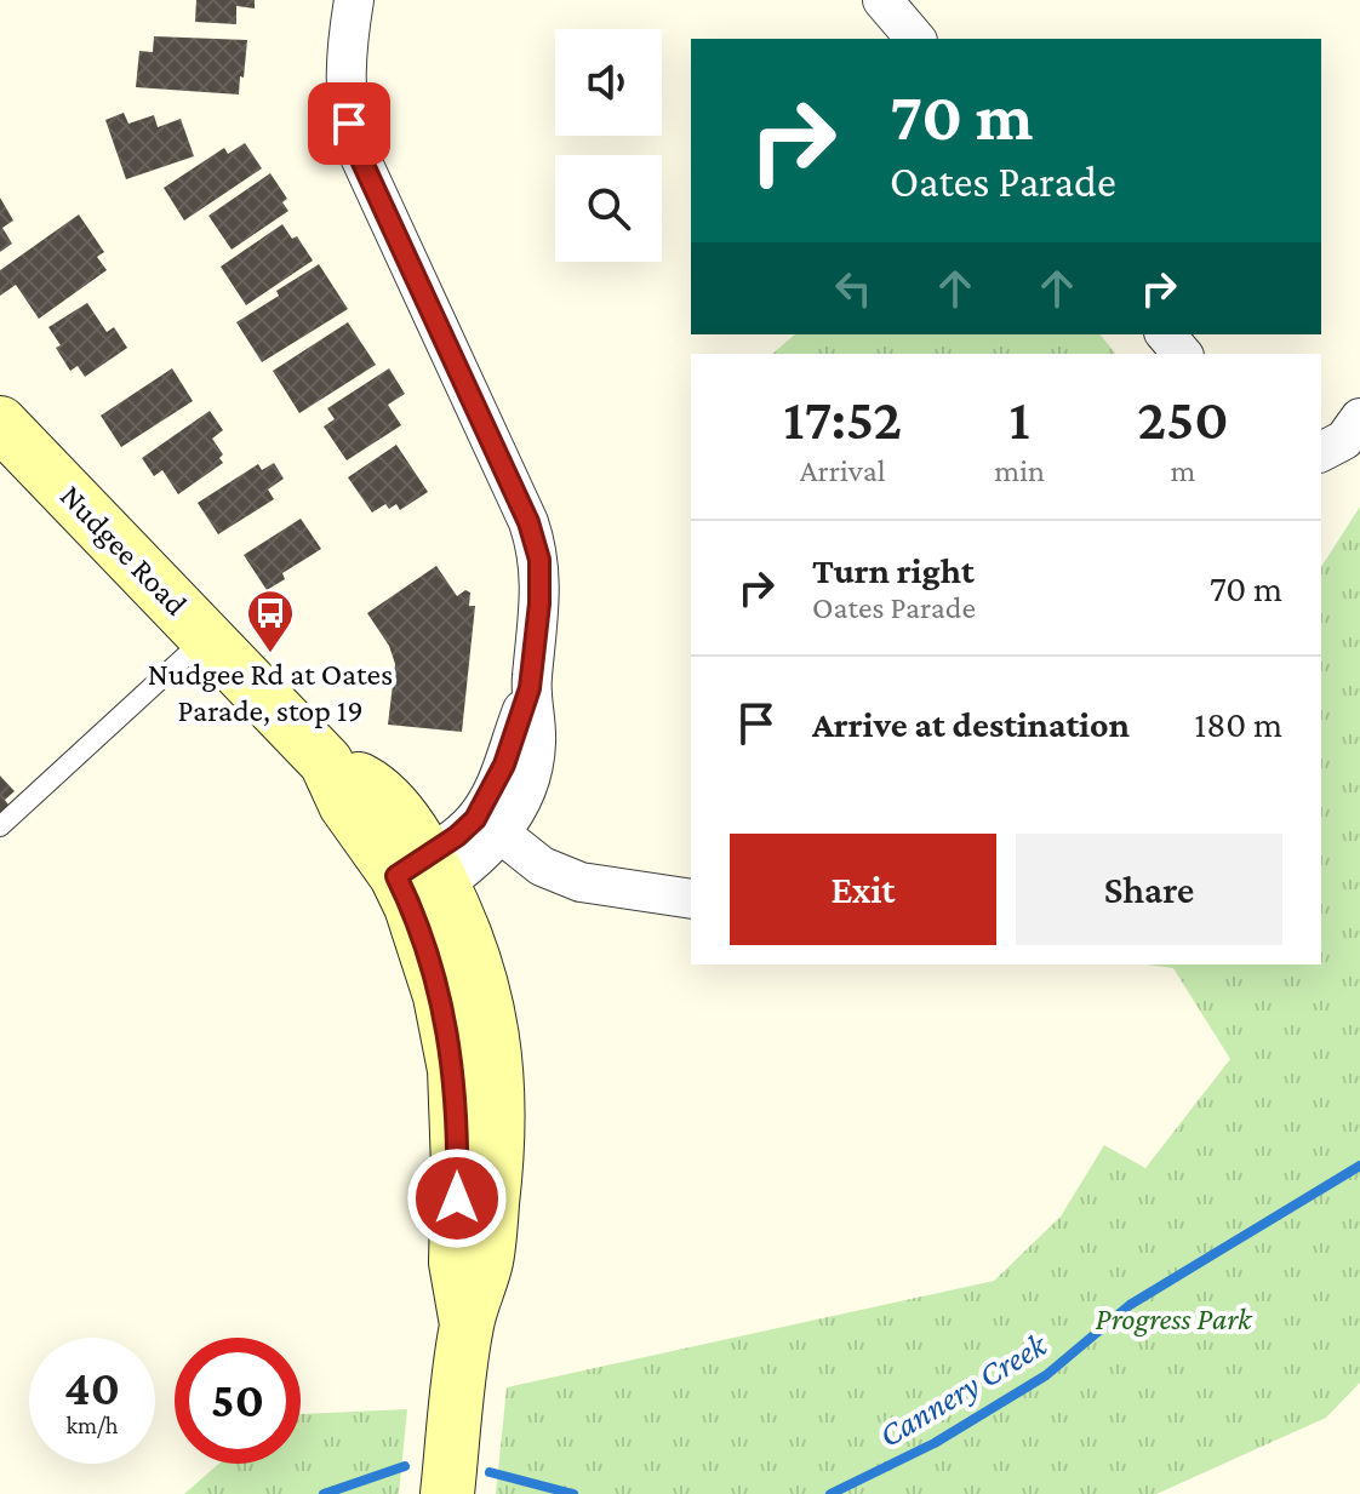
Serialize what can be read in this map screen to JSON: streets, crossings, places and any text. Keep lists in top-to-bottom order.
{
  "streets": {
    "main road": ["Nudgee Road"]
  },
  "water": ["Cannery Creek"],
  "parks": ["Progress Park"],
  "places": {
    "bus stop": ["Nudgee Rd at Oates Parade, stop 19"]
  },
  "page": {
    "turn": ["70 m", "Oates Parade"],
    "eta": [
      "17:52",
      "Arrival",
      "1",
      "min",
      "250",
      "m"
    ],
    "list": [
      {
        "name": "Turn right",
        "note": "Oates Parade",
        "value": "70 m"
      },
      {
        "name": "Arrive at destination",
        "value": "180 m"
      }
    ],
    "buttons": ["Exit", "Share"],
    "speed": "40 km/h",
    "limit": "50"
  }
}
